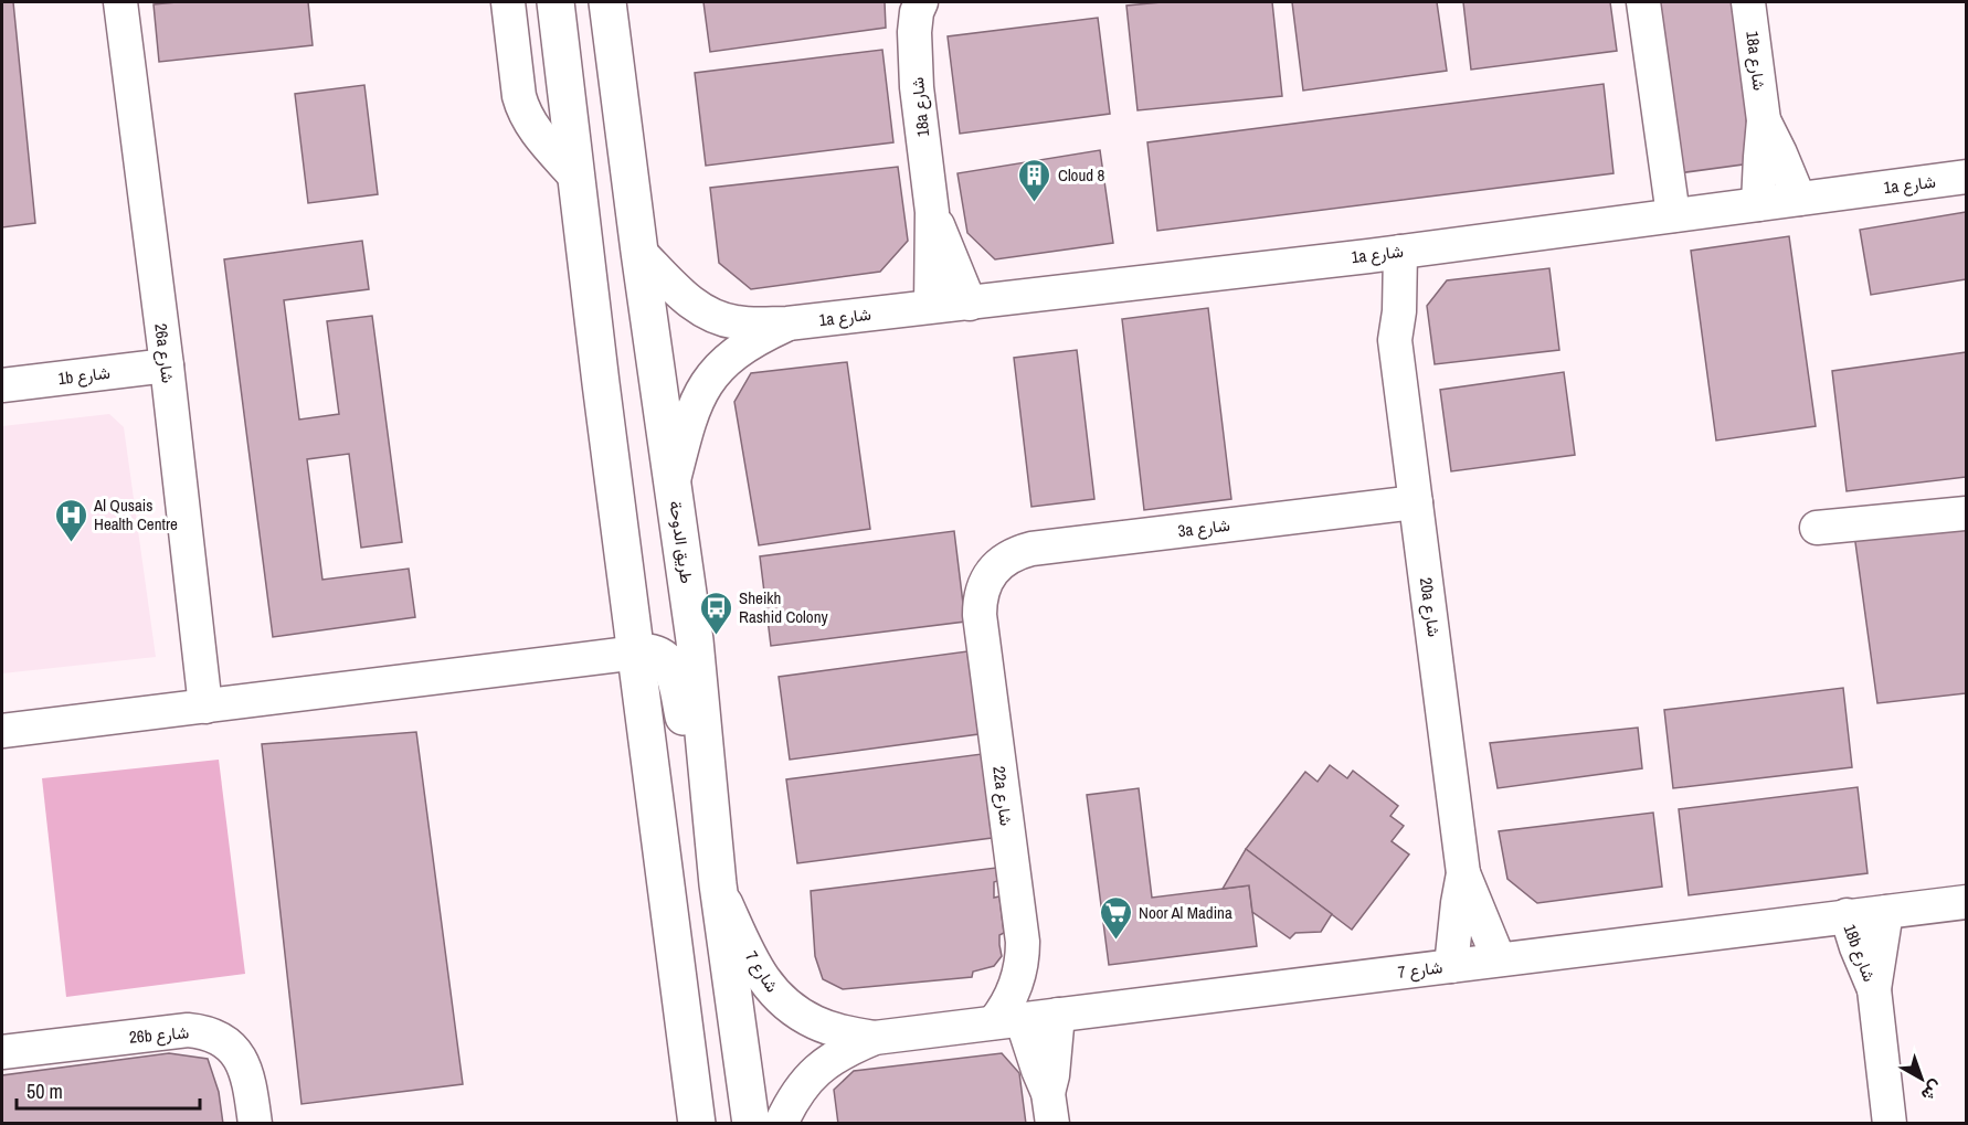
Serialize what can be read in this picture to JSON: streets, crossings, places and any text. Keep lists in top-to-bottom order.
{
  "streets": {
    "main road": ["طريق الدوحة"],
    "street": [
      "18a شارع",
      "1a شارع",
      "26a شارع",
      "1b شارع",
      "3a شارع",
      "20a شارع",
      "22a شارع",
      "18b شارع",
      "شارع 7",
      "26b شارع"
    ]
  },
  "crossings": [
    ["18a شارع", "1a شارع"],
    ["1a شارع", "طريق الدوحة"],
    ["1a شارع", "20a شارع"],
    ["26a شارع", "1b شارع"],
    ["3a شارع", "20a شارع"],
    ["3a شارع", "22a شارع"],
    ["طريق الدوحة", "شارع 7"],
    ["20a شارع", "شارع 7"],
    ["22a شارع", "شارع 7"],
    ["18b شارع", "شارع 7"]
  ],
  "places": {
    "building": ["Cloud 8"],
    "hospital": ["Al Qusais Health Centre"],
    "bus stop": ["Sheikh Rashid Colony"],
    "supermarket": ["Noor Al Madina"]
  },
  "scale_bar": "50 m",
  "north": "bottom right"
}
